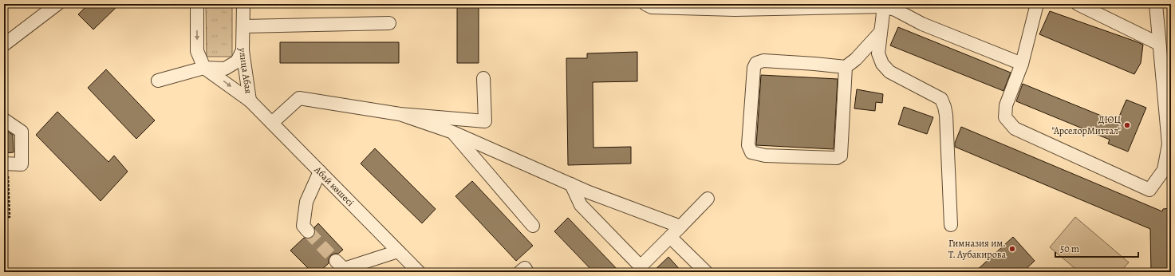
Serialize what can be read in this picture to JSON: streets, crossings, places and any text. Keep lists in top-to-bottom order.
{
  "streets": {
    "street": ["улица Абая", "Абай көшесі"]
  },
  "crossings": [
    ["улица Абая", "Абай көшесі"]
  ],
  "one_way": ["улица Абая"],
  "places": ["ДЮЦ \"АрселорМиттал\"", "Гимназия им. Т. Аубакирова"],
  "scale_bar": "50 m"
}
